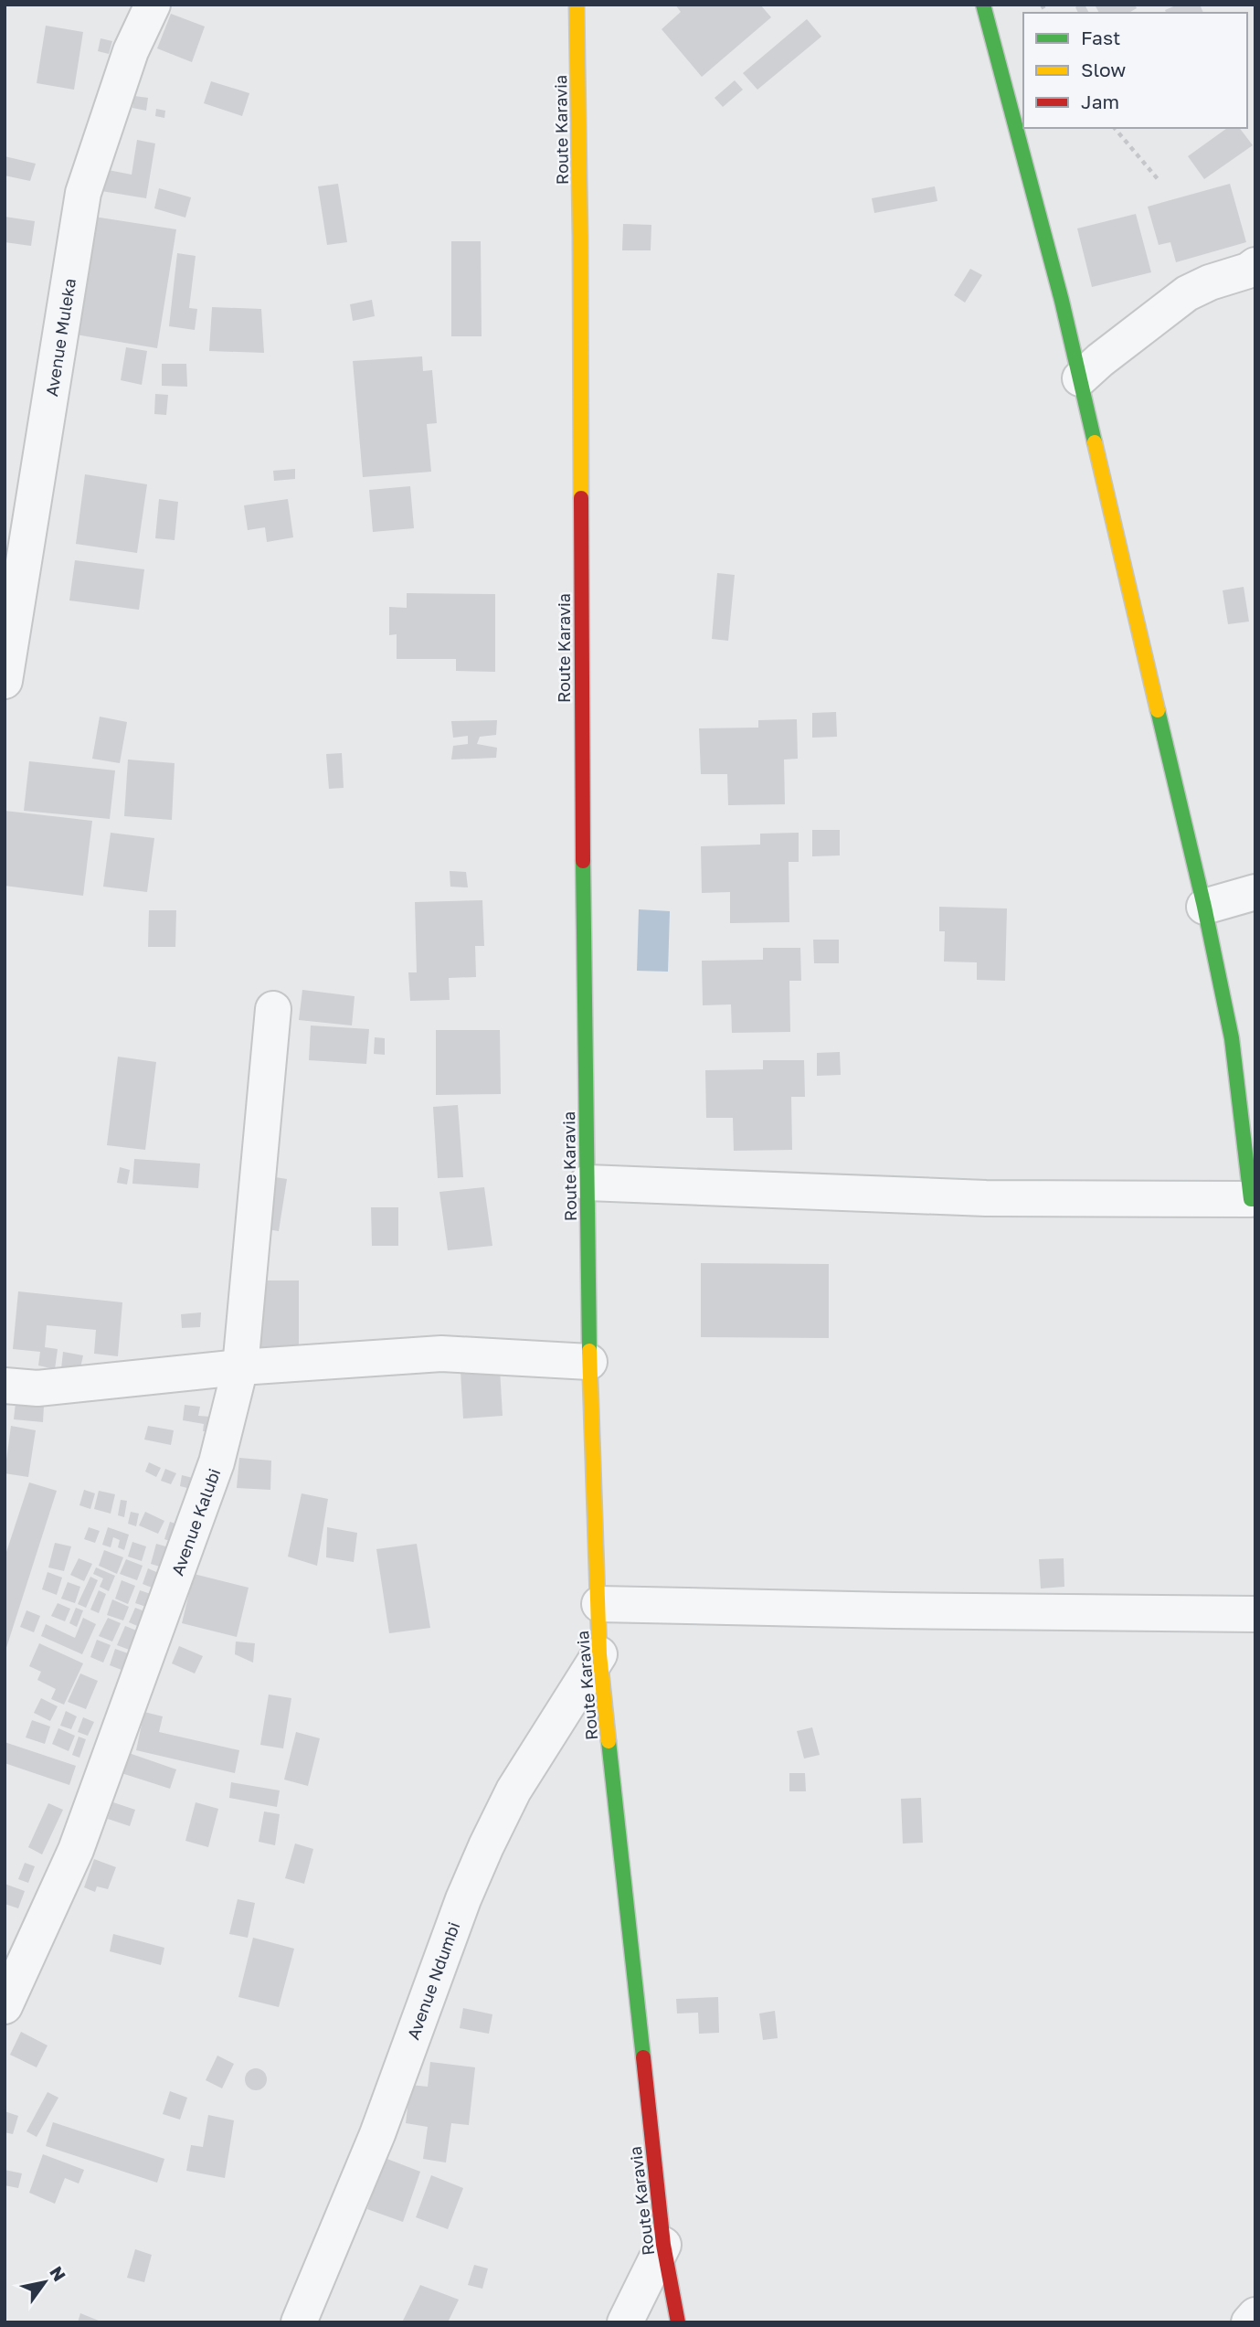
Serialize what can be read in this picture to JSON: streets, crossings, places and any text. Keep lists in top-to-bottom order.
{
  "streets": {
    "street": [
      "Route Karavia",
      "Avenue Muleka",
      "Avenue Kalubi",
      "Avenue Ndumbi"
    ]
  },
  "crossings": [
    ["Route Karavia", "Avenue Ndumbi"]
  ],
  "legend": ["Fast", "Slow", "Jam"],
  "north": "top right"
}
